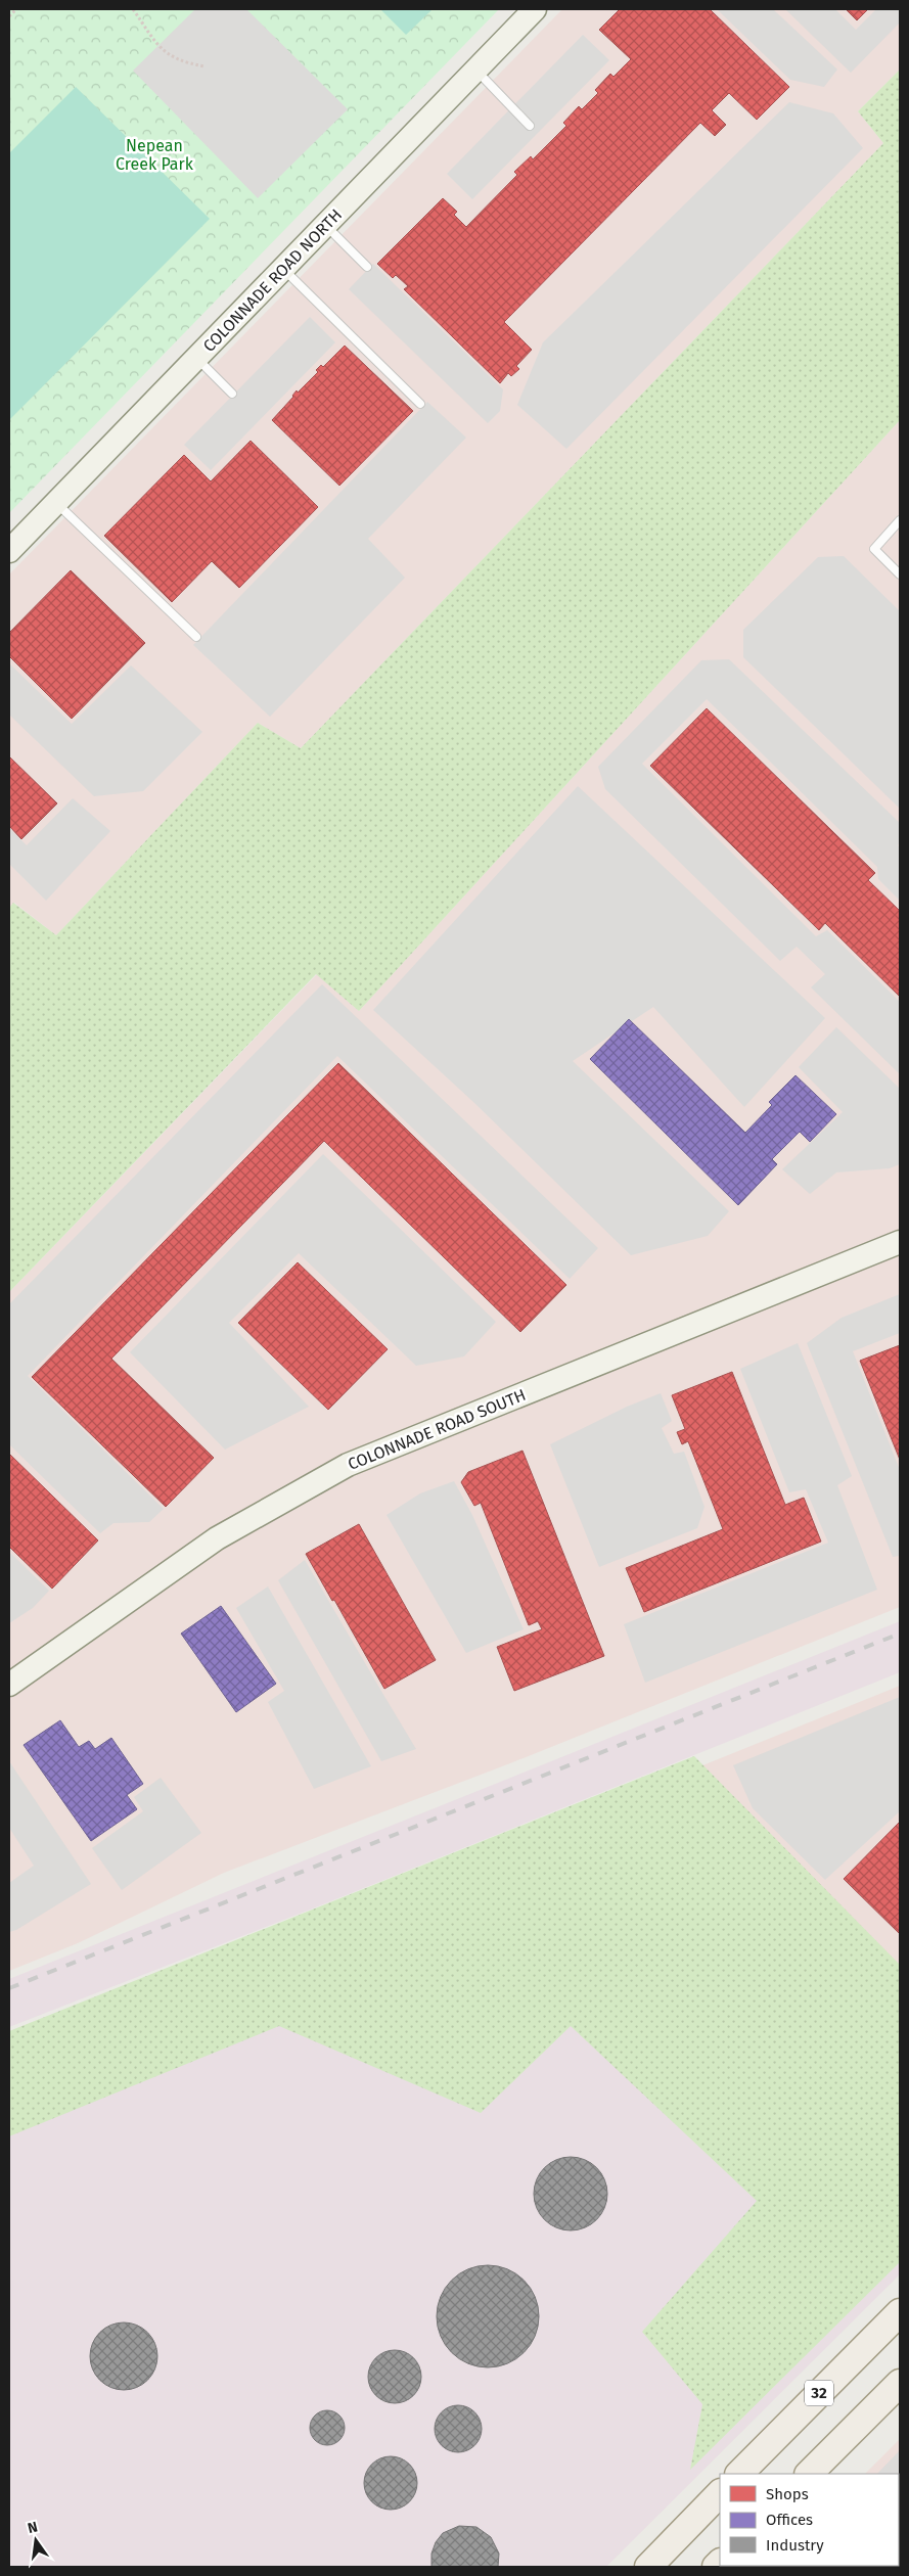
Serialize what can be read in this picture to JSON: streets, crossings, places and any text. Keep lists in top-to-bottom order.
{
  "streets": {
    "main road": ["32"],
    "street": ["COLONNADE ROAD NORTH", "COLONNADE ROAD SOUTH"]
  },
  "parks": ["Nepean Creek Park"],
  "legend": ["Shops", "Offices", "Industry"],
  "north": "top"
}
